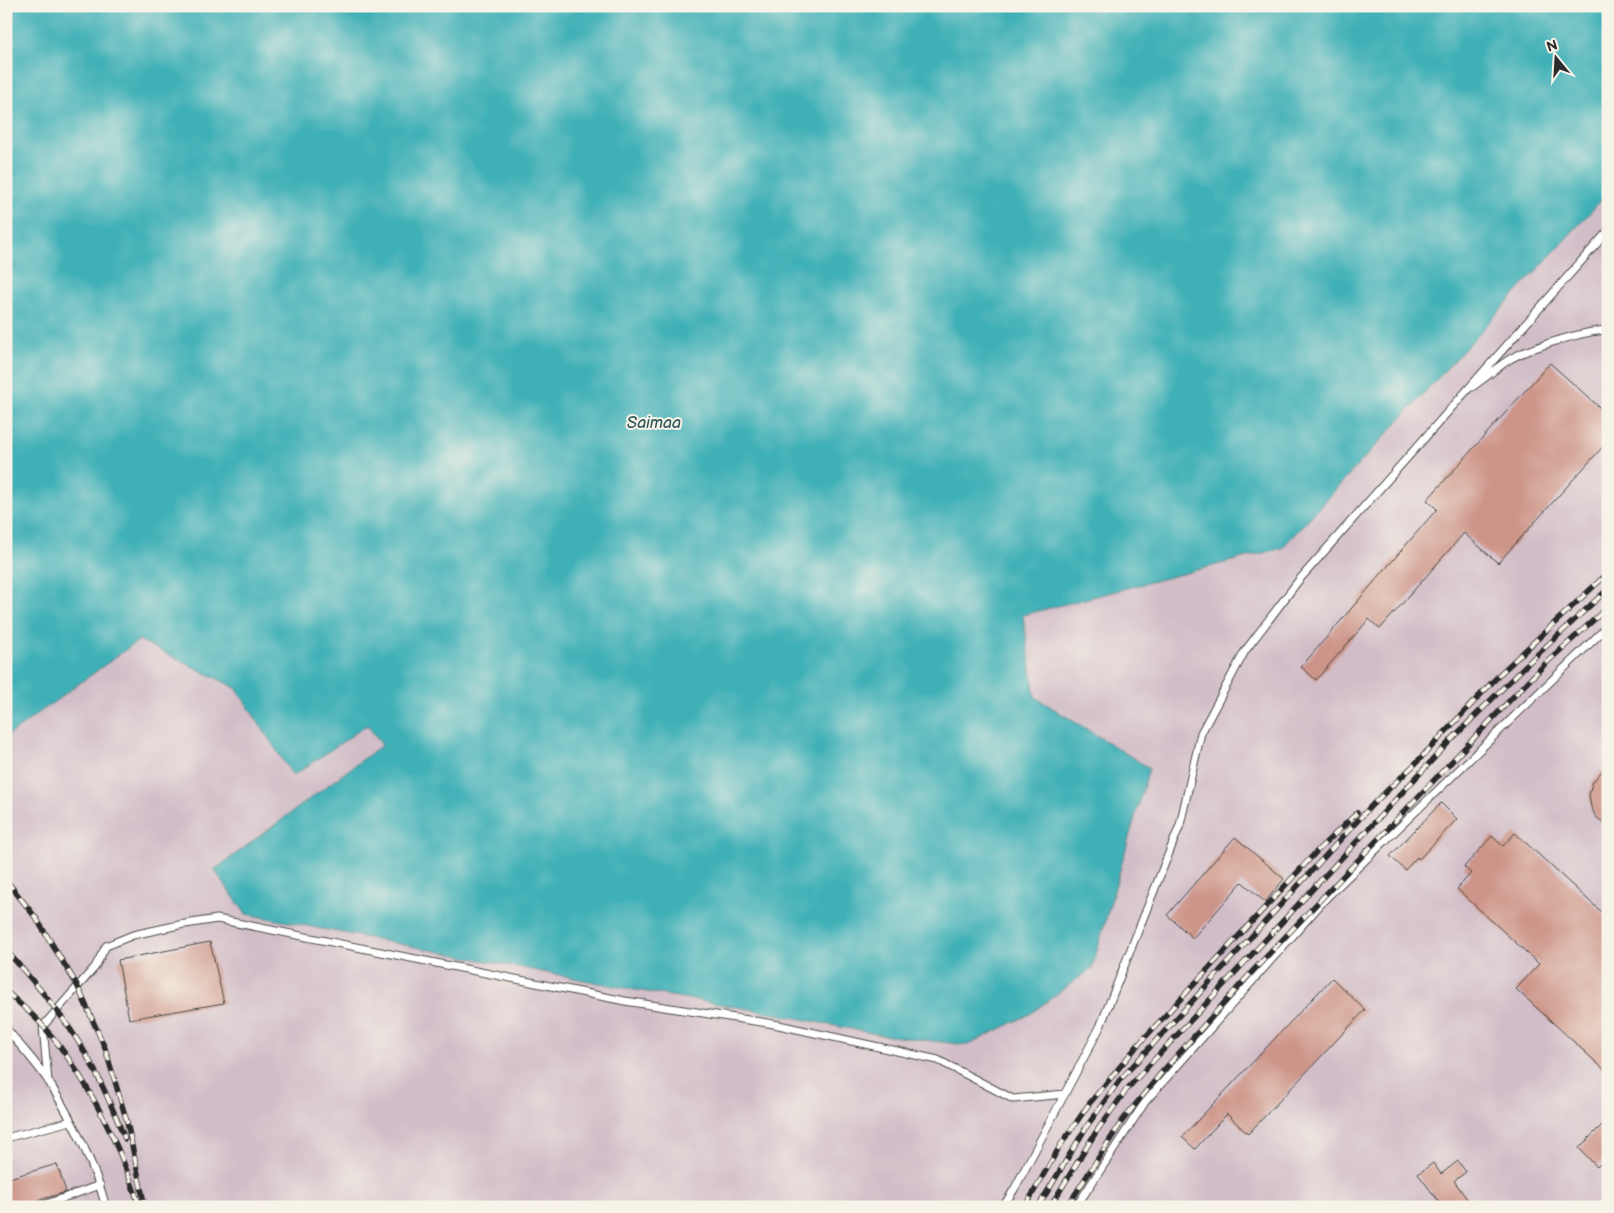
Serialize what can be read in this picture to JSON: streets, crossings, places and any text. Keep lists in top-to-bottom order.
{
  "water": ["Saimaa"],
  "north": "top"
}
